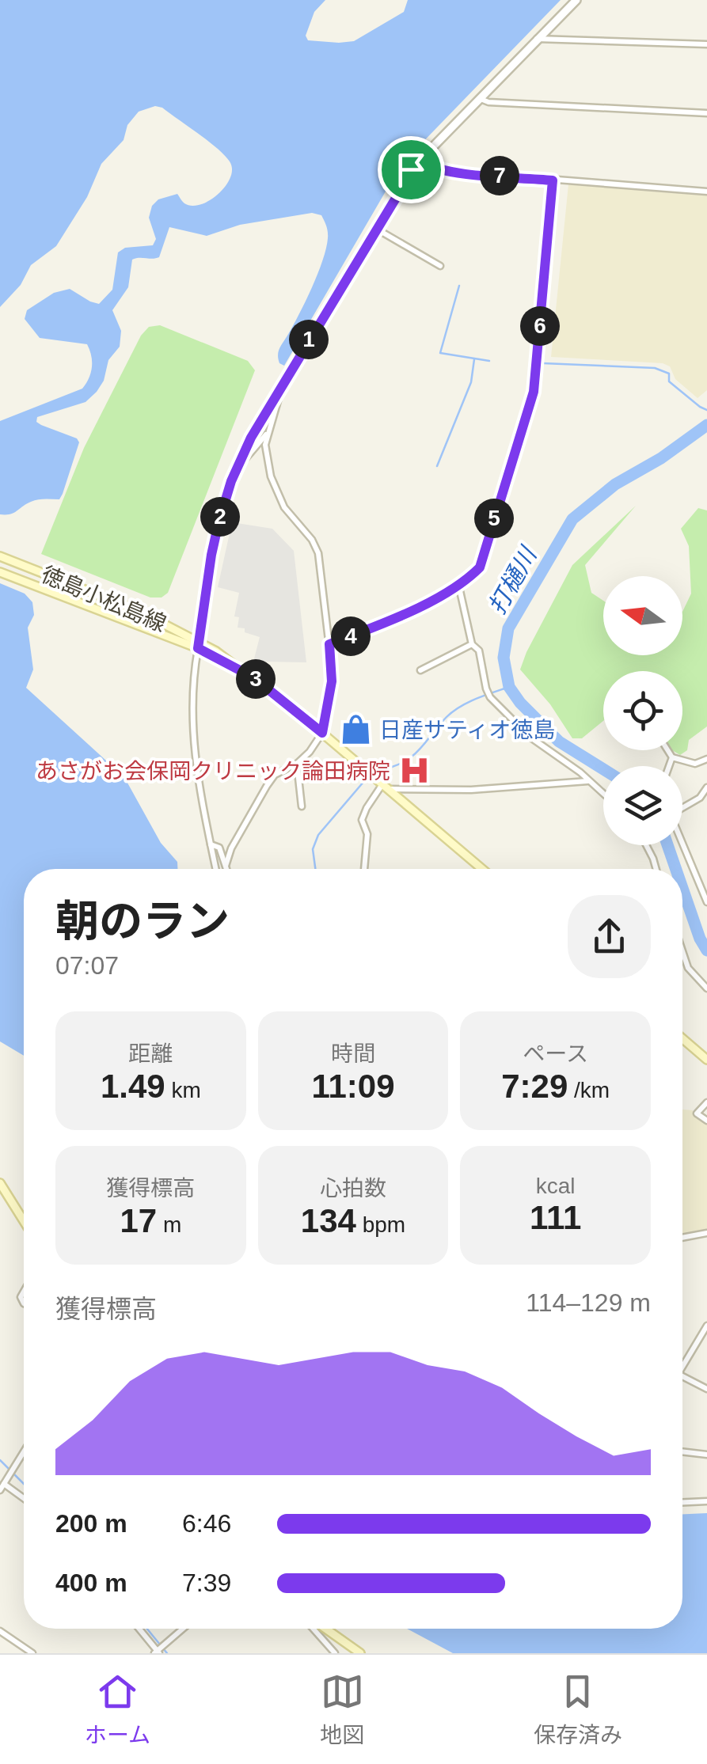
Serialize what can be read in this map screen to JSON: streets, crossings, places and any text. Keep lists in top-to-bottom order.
{
  "streets": {
    "main road": ["徳島小松島線"]
  },
  "water": ["打樋川"],
  "places": {
    "shop": ["日産サティオ徳島"],
    "hospital": ["あさがお会保岡クリニック論田病院"]
  },
  "north": "left",
  "page": {
    "pins": [
      "7",
      "6",
      "1",
      "2",
      "5",
      "4",
      "3"
    ],
    "heading": ["朝のラン", "07:07"],
    "stats": [
      ["距離", "1.49 km"],
      ["時間", "11:09"],
      ["ペース", "7:29 /km"],
      ["獲得標高", "17 m"],
      ["心拍数", "134 bpm"],
      ["kcal", "111"]
    ],
    "chart": ["獲得標高", "114–129 m"],
    "list": [
      {
        "name": "200 m",
        "note": "6:46"
      },
      {
        "name": "400 m",
        "note": "7:39"
      }
    ],
    "tabs": ["ホーム", "地図", "保存済み"]
  }
}
